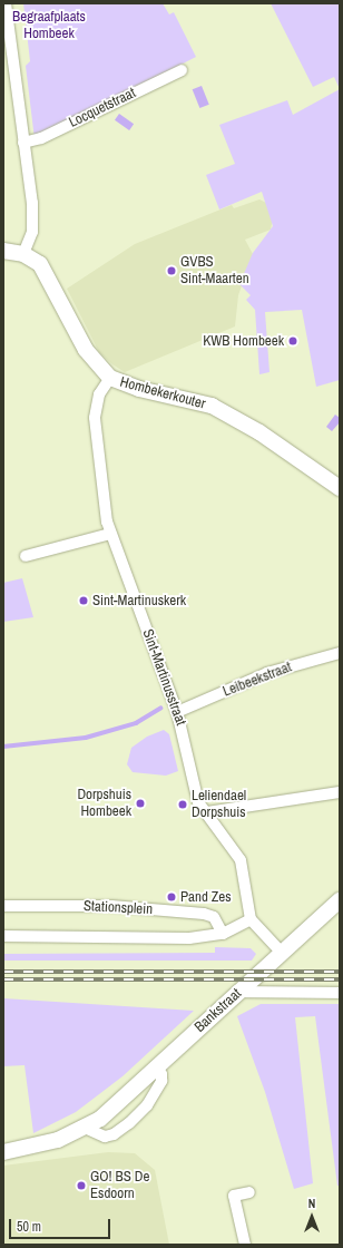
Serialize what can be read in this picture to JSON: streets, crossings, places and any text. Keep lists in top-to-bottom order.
{
  "streets": {
    "street": [
      "Locquetstraat",
      "Hombekerkouter",
      "Sint-Martinusstraat",
      "Leibeekstraat",
      "Stationsplein",
      "Bankstraat"
    ]
  },
  "crossings": [
    ["Hombekerkouter", "Sint-Martinusstraat"],
    ["Sint-Martinusstraat", "Leibeekstraat"],
    ["Sint-Martinusstraat", "Stationsplein"]
  ],
  "parks": ["Begraafplaats Hombeek"],
  "places": [
    "GVBS Sint-Maarten",
    "KWB Hombeek",
    "Sint-Martinuskerk",
    "Dorpshuis Hombeek",
    "Leliendael Dorpshuis",
    "Pand Zes",
    "GO! BS De Esdoorn"
  ],
  "scale_bar": "50 m",
  "north": "top"
}
